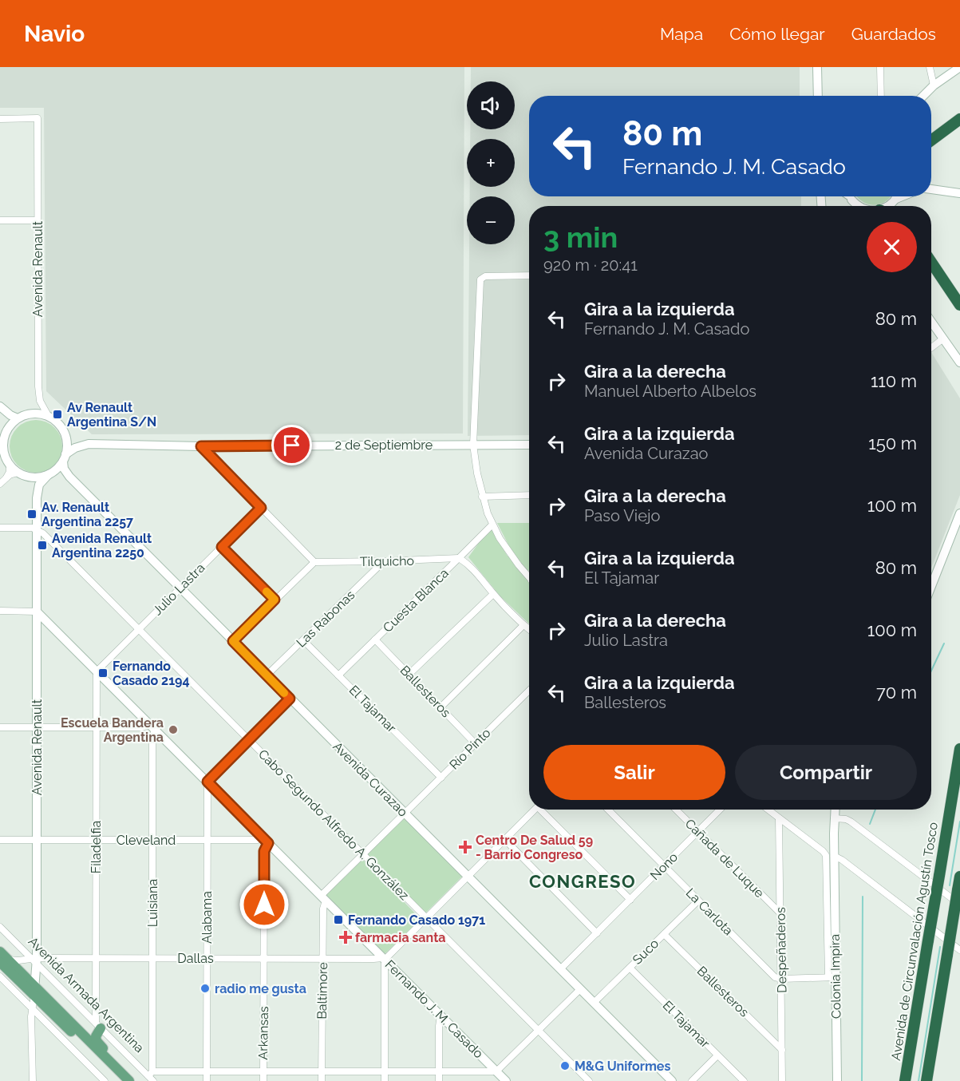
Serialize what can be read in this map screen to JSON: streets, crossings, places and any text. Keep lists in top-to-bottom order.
{
  "streets": {
    "highway": ["Avenida de Circunvalación Agustín Tosco"],
    "street": [
      "Avenida Renault",
      "2 de Septiembre",
      "Tilquicho",
      "Julio Lastra",
      "Cuesta Blanca",
      "Las Rabonas",
      "Ballesteros",
      "El Tajamar",
      "Río Pinto",
      "Avenida Curazao",
      "Cabo Segundo Alfredo A. González",
      "Cleveland",
      "Filadelfia",
      "Cañada de Luque",
      "Nono",
      "Luisiana",
      "La Carlota",
      "Alabama",
      "Despeñaderos",
      "Suco",
      "Dallas",
      "Colonia Impira",
      "Baltimore",
      "Avenida Armada Argentina",
      "Fernando J. M. Casado",
      "Arkansas"
    ]
  },
  "crossings": [
    ["Avenida Renault", "2 de Septiembre"],
    ["Avenida Renault", "Avenida Curazao"],
    ["Avenida Renault", "Cabo Segundo Alfredo A. González"],
    ["Avenida Renault", "Cleveland"],
    ["Avenida Renault", "Dallas"],
    ["Avenida Renault", "Avenida Armada Argentina"],
    ["Avenida Renault", "Fernando J. M. Casado"],
    ["2 de Septiembre", "Avenida Curazao"],
    ["Tilquicho", "Cuesta Blanca"],
    ["Tilquicho", "Las Rabonas"],
    ["Julio Lastra", "Avenida Curazao"],
    ["Julio Lastra", "Cabo Segundo Alfredo A. González"],
    ["Julio Lastra", "Filadelfia"],
    ["Julio Lastra", "Fernando J. M. Casado"],
    ["Cuesta Blanca", "Ballesteros"],
    ["Cuesta Blanca", "El Tajamar"],
    ["Las Rabonas", "El Tajamar"],
    ["Las Rabonas", "Avenida Curazao"],
    ["Ballesteros", "Río Pinto"],
    ["Ballesteros", "Despeñaderos"],
    ["Ballesteros", "Suco"],
    ["El Tajamar", "Río Pinto"],
    ["El Tajamar", "Suco"],
    ["Río Pinto", "Avenida Curazao"],
    ["Río Pinto", "Cabo Segundo Alfredo A. González"],
    ["Río Pinto", "Baltimore"],
    ["Río Pinto", "Fernando J. M. Casado"],
    ["Avenida Curazao", "Nono"],
    ["Avenida Curazao", "Suco"],
    ["Cleveland", "Filadelfia"],
    ["Cleveland", "Luisiana"],
    ["Cleveland", "Alabama"],
    ["Cleveland", "Fernando J. M. Casado"],
    ["Cleveland", "Arkansas"],
    ["Filadelfia", "Dallas"],
    ["Filadelfia", "Avenida Armada Argentina"],
    ["Filadelfia", "Fernando J. M. Casado"],
    ["Cañada de Luque", "Nono"],
    ["Cañada de Luque", "Despeñaderos"],
    ["Nono", "La Carlota"],
    ["Luisiana", "Dallas"],
    ["Luisiana", "Avenida Armada Argentina"],
    ["Luisiana", "Fernando J. M. Casado"],
    ["La Carlota", "Despeñaderos"],
    ["La Carlota", "Suco"],
    ["Alabama", "Dallas"],
    ["Alabama", "Fernando J. M. Casado"],
    ["Dallas", "Baltimore"],
    ["Dallas", "Avenida Armada Argentina"],
    ["Dallas", "Fernando J. M. Casado"],
    ["Dallas", "Arkansas"],
    ["Baltimore", "Fernando J. M. Casado"],
    ["Fernando J. M. Casado", "Arkansas"]
  ],
  "districts": ["CONGRESO"],
  "places": {
    "transit": [
      "Av Renault Argentina S/N",
      "Av. Renault Argentina 2257",
      "Avenida Renault Argentina 2250",
      "Fernando Casado 2194",
      "Fernando Casado 1971"
    ],
    "other": ["Escuela Bandera Argentina", "radio me gusta", "M&G Uniformes"],
    "health": ["Centro De Salud 59 - Barrio Congreso", "farmacia santa"]
  },
  "page": {
    "header": "Navio",
    "nav": ["Mapa", "Cómo llegar", "Guardados"],
    "map_buttons": ["+", "−"],
    "turn": ["80 m", "Fernando J. M. Casado"],
    "heading": ["3 min", "920 m · 20:41"],
    "list": [
      {
        "name": "Gira a la izquierda",
        "note": "Fernando J. M. Casado",
        "value": "80 m"
      },
      {
        "name": "Gira a la derecha",
        "note": "Manuel Alberto Albelos",
        "value": "110 m"
      },
      {
        "name": "Gira a la izquierda",
        "note": "Avenida Curazao",
        "value": "150 m"
      },
      {
        "name": "Gira a la derecha",
        "note": "Paso Viejo",
        "value": "100 m"
      },
      {
        "name": "Gira a la izquierda",
        "note": "El Tajamar",
        "value": "80 m"
      },
      {
        "name": "Gira a la derecha",
        "note": "Julio Lastra",
        "value": "100 m"
      },
      {
        "name": "Gira a la izquierda",
        "note": "Ballesteros",
        "value": "70 m"
      }
    ],
    "buttons": ["Salir", "Compartir"]
  }
}
